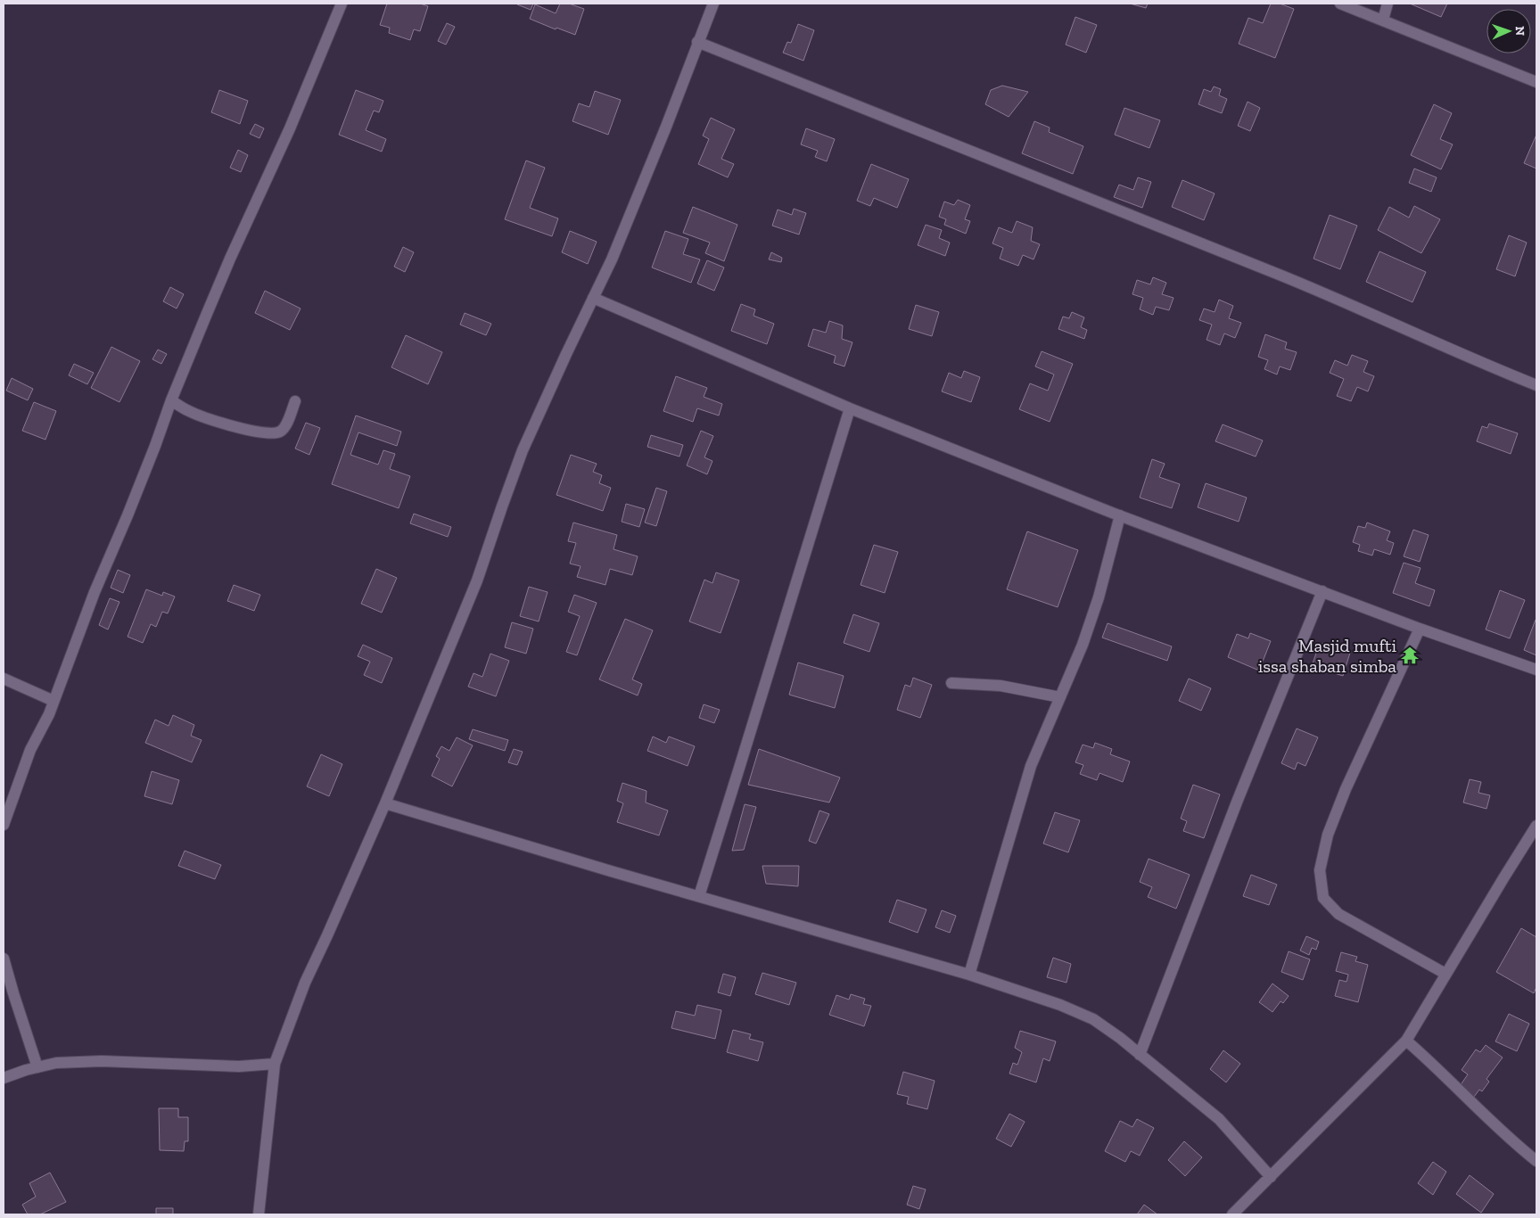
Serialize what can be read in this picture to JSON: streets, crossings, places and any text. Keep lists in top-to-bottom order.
{
  "places": {
    "temple": ["Masjid mufti issa shaban simba"]
  },
  "north": "right"
}
